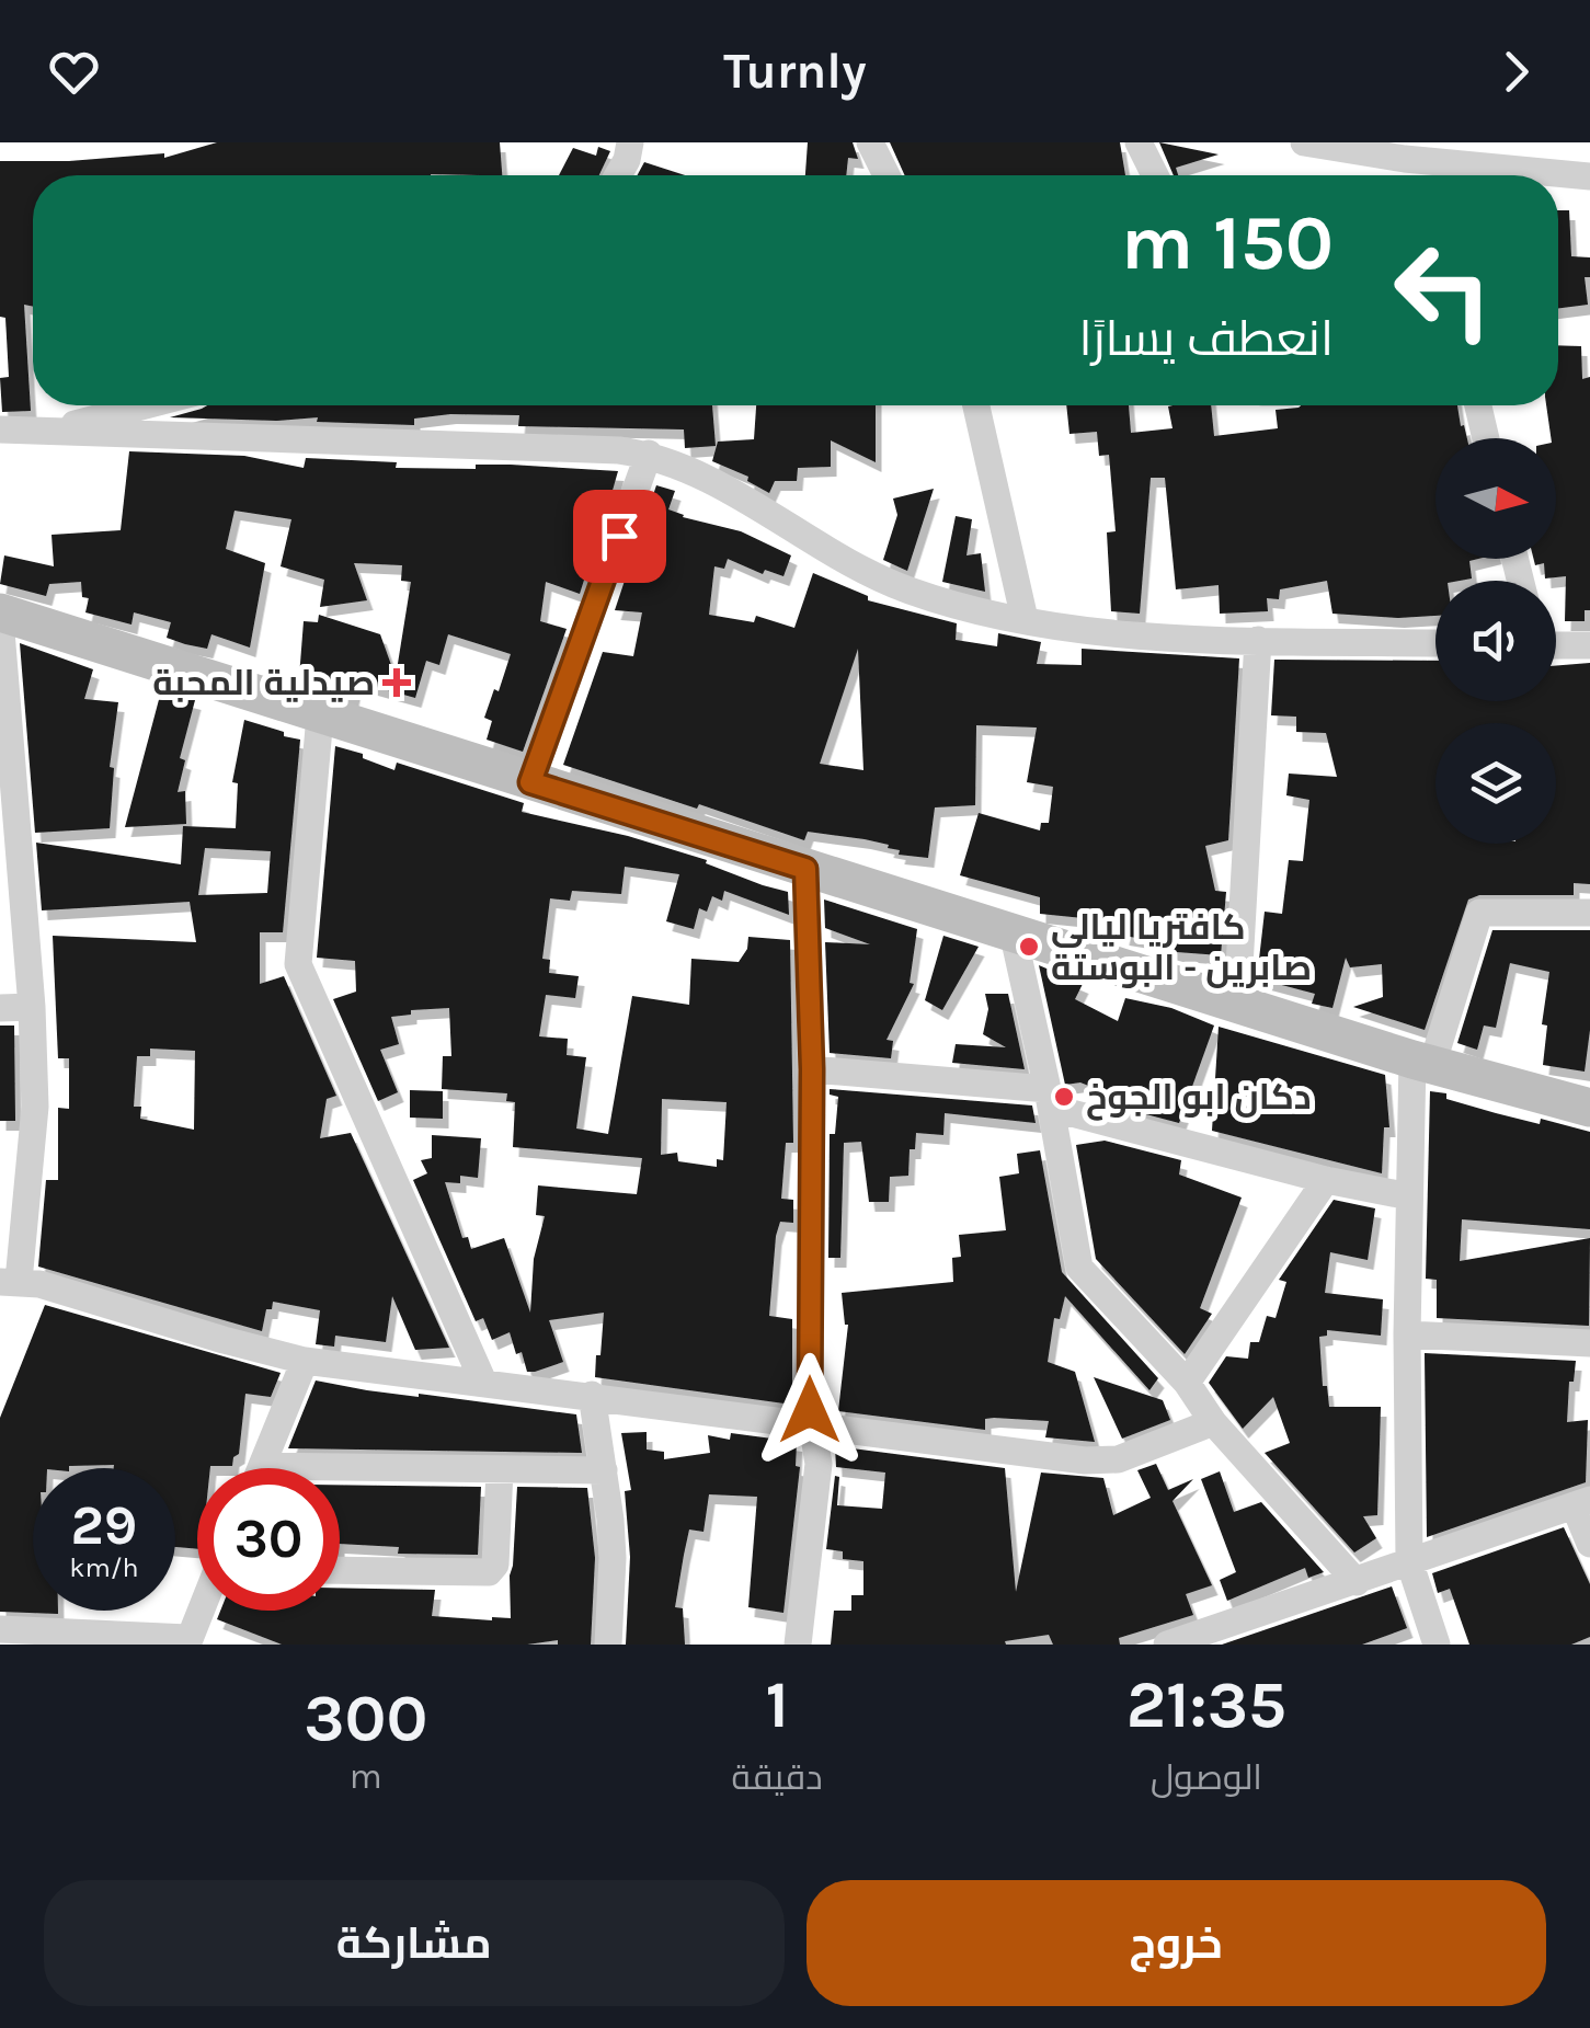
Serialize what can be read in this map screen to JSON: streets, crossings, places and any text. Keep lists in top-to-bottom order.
{
  "places": {
    "health": ["صيدلية المحبة"],
    "other": ["كافتريا ليالي صابرين - البوستة", "دكان ابو الجوخ"]
  },
  "north": "right",
  "page": {
    "header": "Turnly",
    "turn": ["150 m", "انعطف يسارًا"],
    "speed": "29 km/h",
    "limit": "30",
    "eta": [
      "21:35",
      "الوصول",
      "1",
      "دقيقة",
      "300",
      "m"
    ],
    "buttons": ["خروج", "مشاركة"]
  }
}
